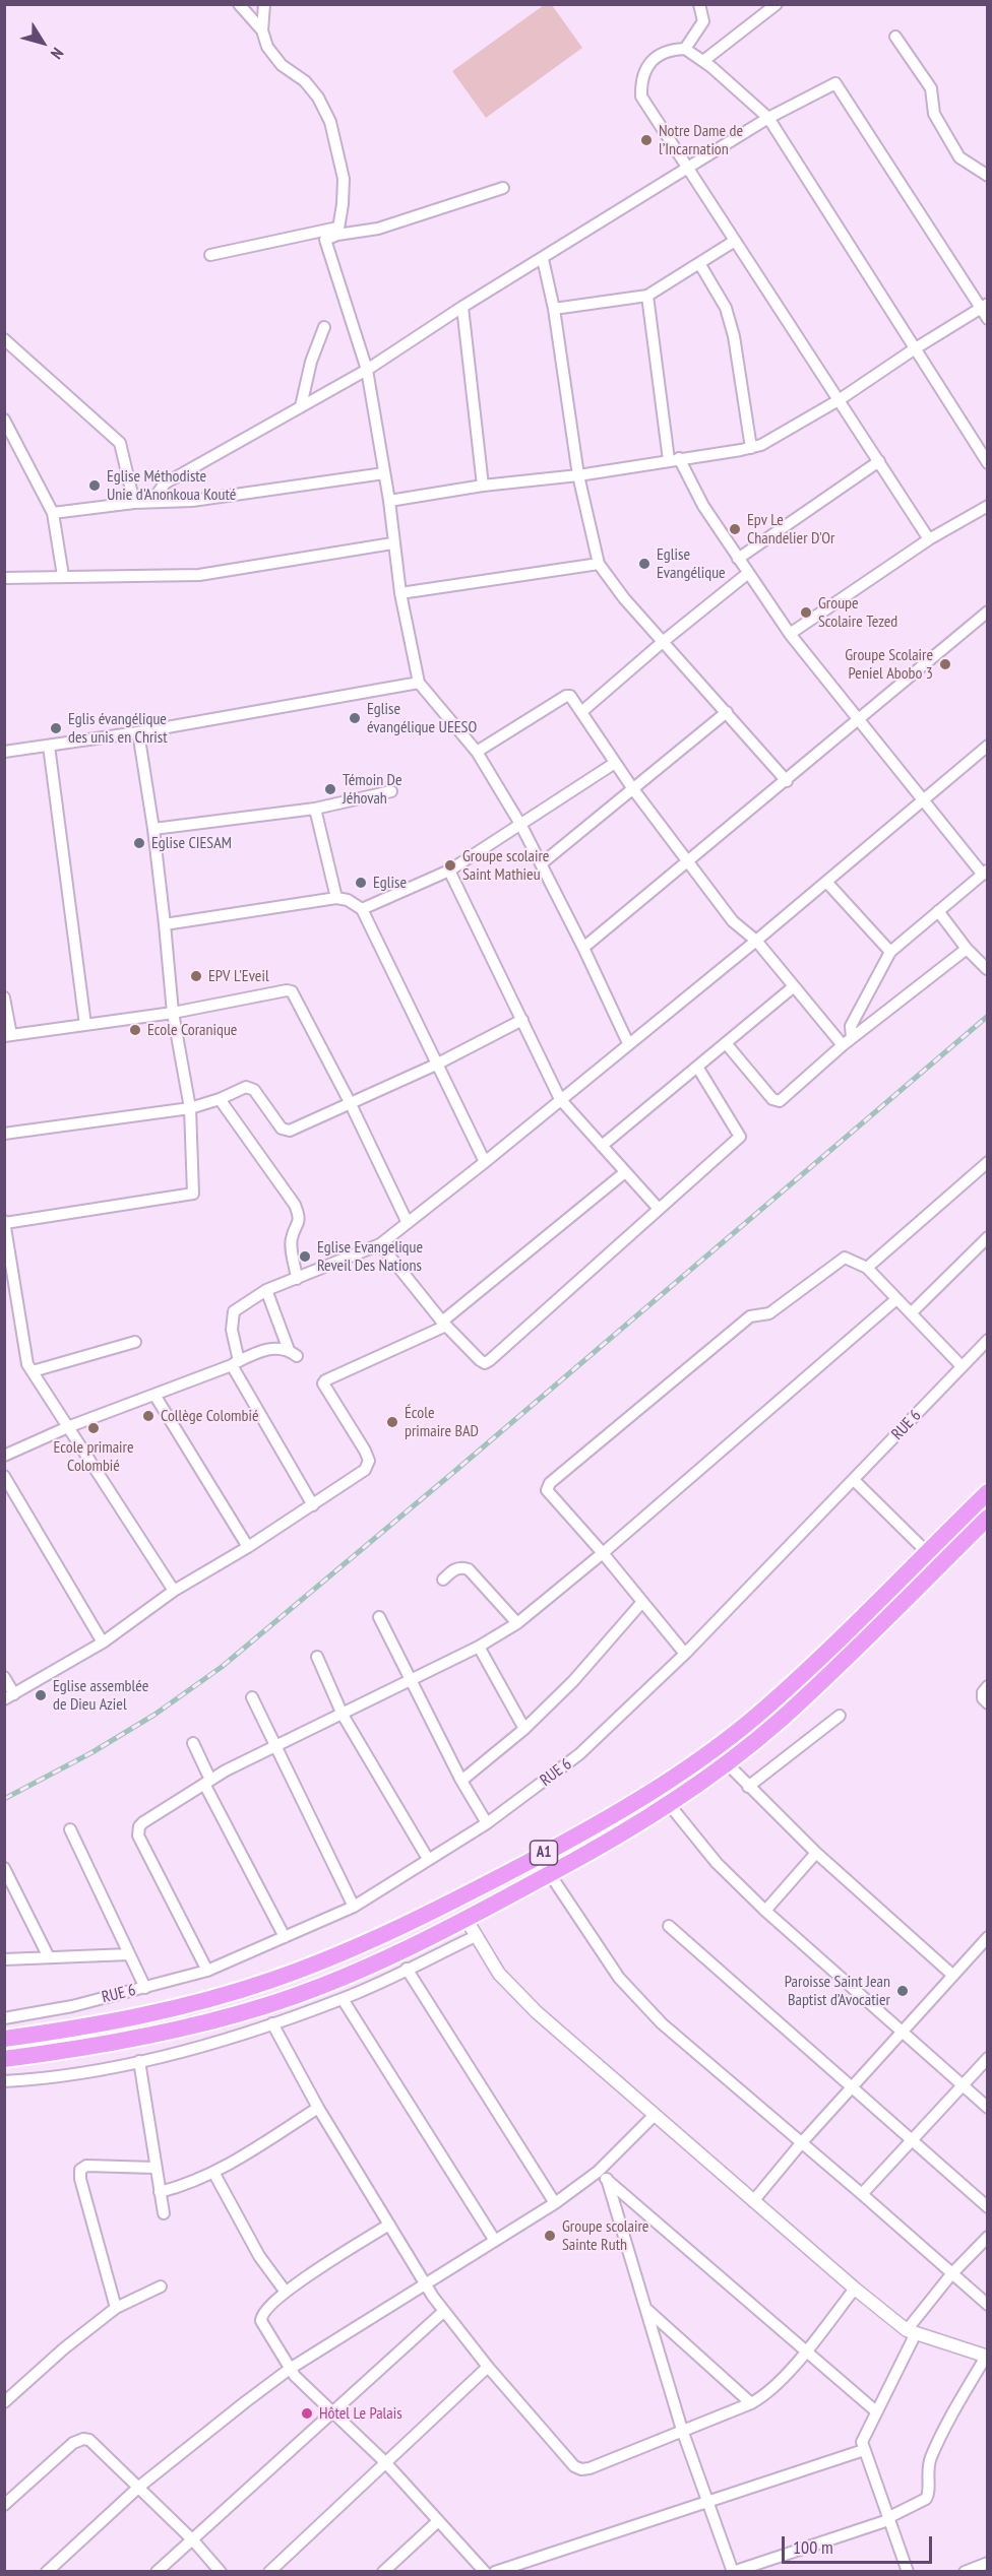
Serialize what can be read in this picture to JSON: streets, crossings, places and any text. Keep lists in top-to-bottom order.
{
  "streets": {
    "main road": ["A1"],
    "street": ["RUE 6"]
  },
  "places": [
    "Notre Dame de l’Incarnation",
    "Eglise Méthodiste Unie d'Anonkoua Kouté",
    "Epv Le Chandelier D'Or",
    "Eglise Evangélique",
    "Groupe Scolaire Tezed",
    "Groupe Scolaire Peniel Abobo 3",
    "Eglise évangélique UEESO",
    "Eglis évangélique des unis en Christ",
    "Témoin De Jéhovah",
    "Eglise CIESAM",
    "Groupe scolaire Saint Mathieu",
    "Eglise",
    "EPV L'Eveil",
    "Ecole Coranique",
    "Eglise Evangelique Reveil Des Nations",
    "Collège Colombié",
    "École primaire BAD",
    "Ecole primaire Colombié",
    "Eglise assemblée de Dieu Aziel",
    "Paroisse Saint Jean Baptist d’Avocatier",
    "Groupe scolaire Sainte Ruth",
    "Hôtel Le Palais"
  ],
  "scale_bar": "100 m",
  "north": "bottom right"
}
